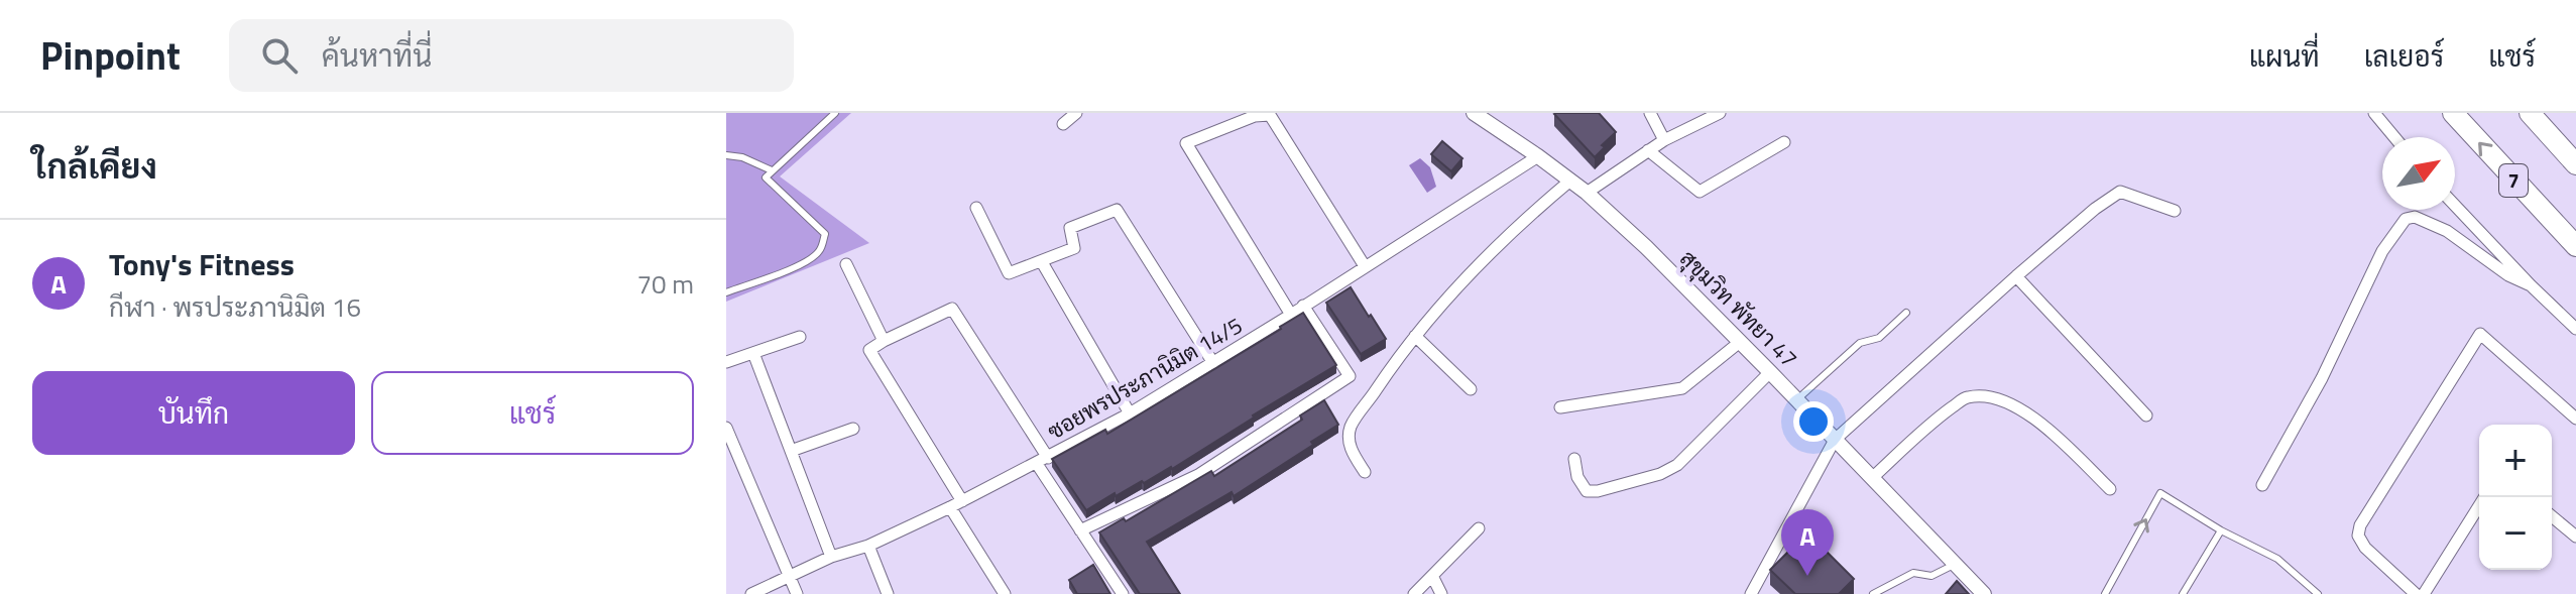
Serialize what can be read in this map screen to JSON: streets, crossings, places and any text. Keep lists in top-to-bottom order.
{
  "streets": {
    "highway": ["7"],
    "street": ["สุขุมวิท พัทยา 47", "ซอยพรประภานิมิต 14/5"]
  },
  "crossings": [
    ["สุขุมวิท พัทยา 47", "ซอยพรประภานิมิต 14/5"]
  ],
  "north": "top right",
  "page": {
    "header": "Pinpoint",
    "search": "ค้นหาที่นี่",
    "nav": ["แผนที่", "เลเยอร์", "แชร์"],
    "heading": "ใกล้เคียง",
    "list": [
      {
        "mark": "A",
        "name": "Tony's Fitness",
        "note": "กีฬา · พรประภานิมิต 16",
        "value": "70 m"
      }
    ],
    "buttons": ["บันทึก", "แชร์"],
    "map_buttons": ["+", "−"],
    "pins": "A"
  }
}
